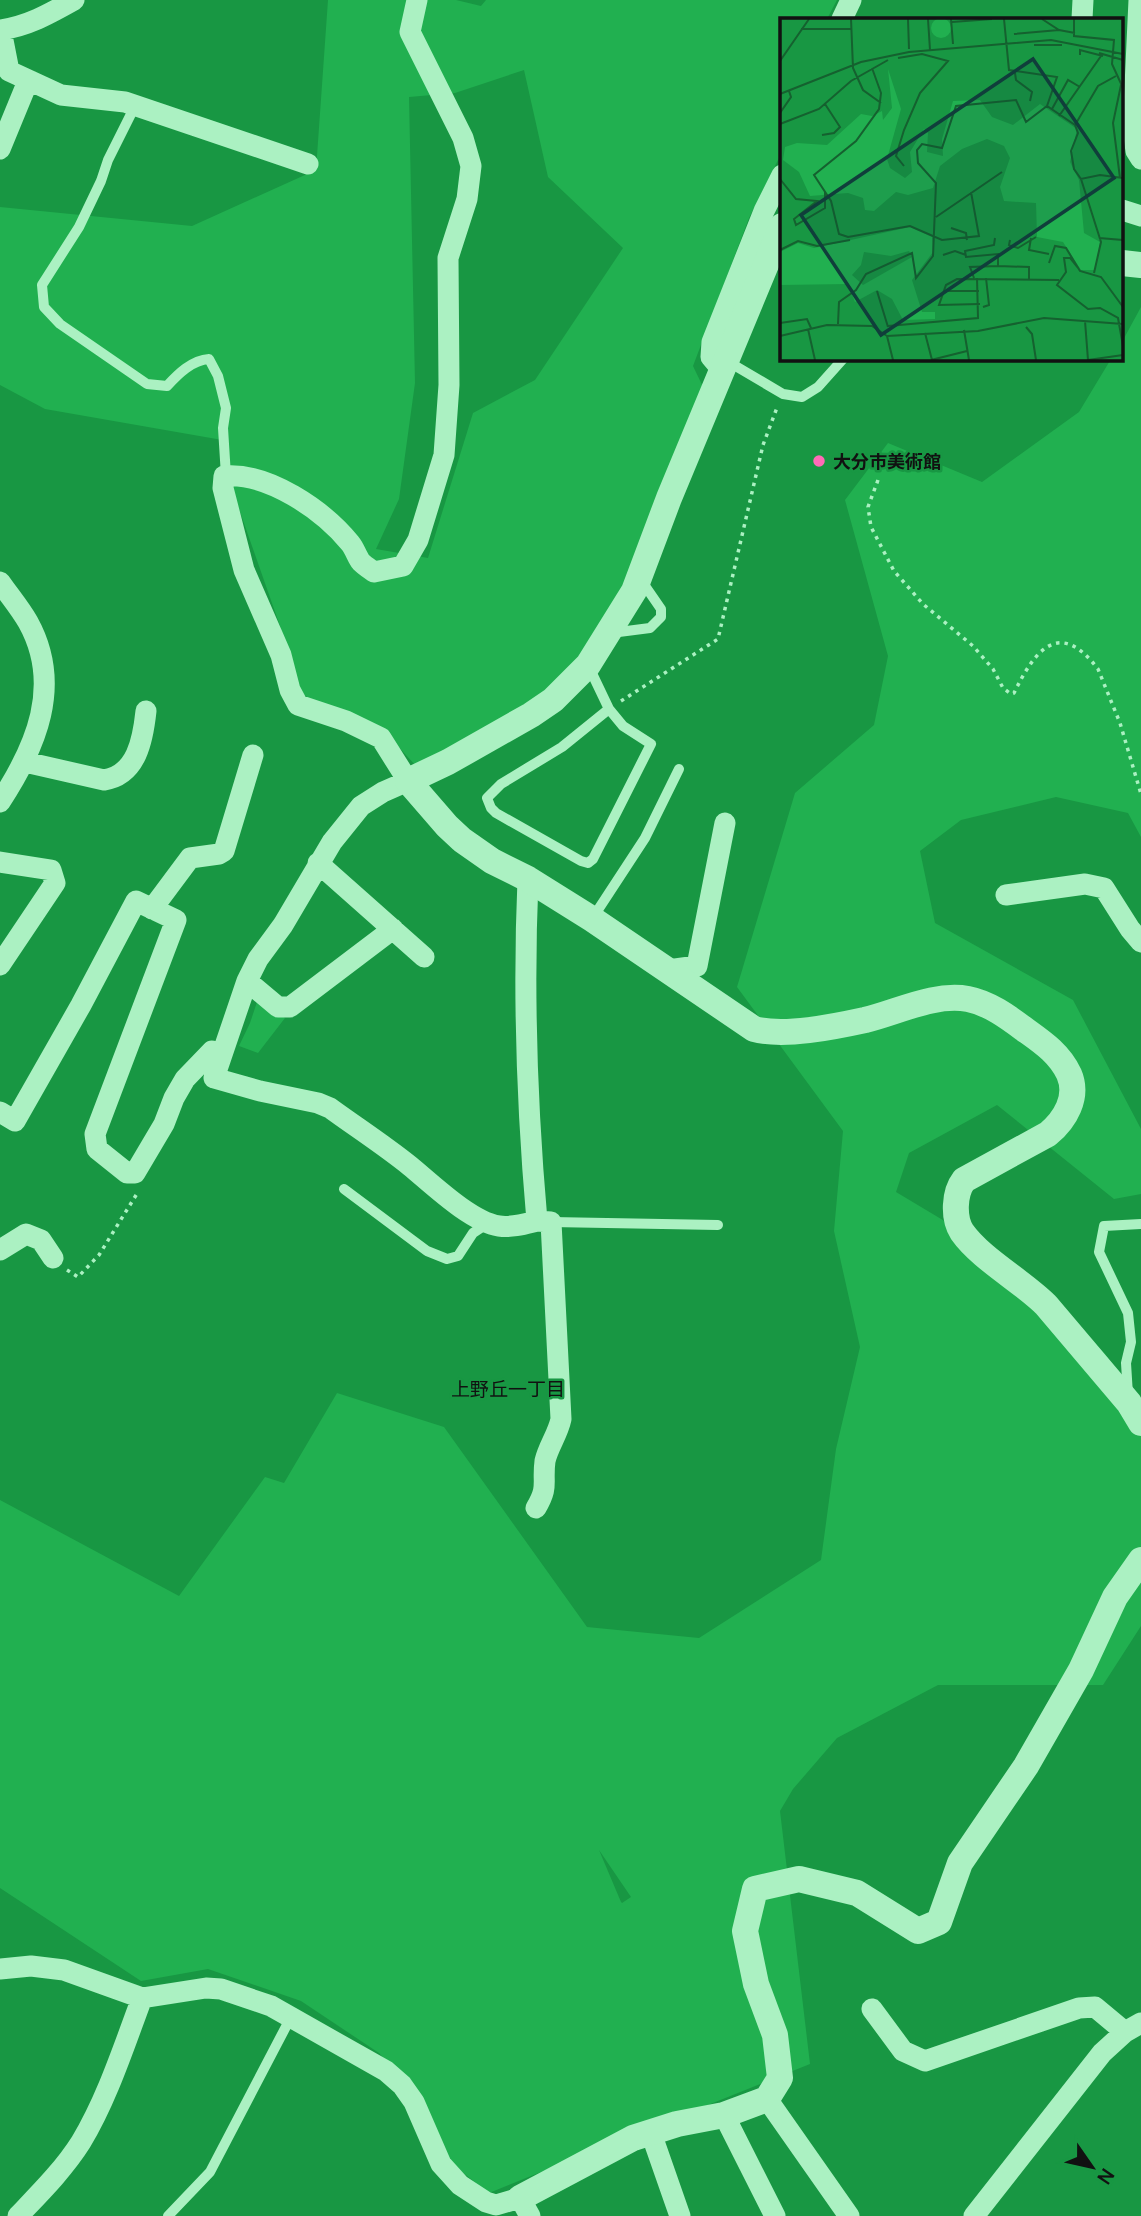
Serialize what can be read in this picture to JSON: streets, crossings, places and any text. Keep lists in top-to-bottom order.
{
  "districts": ["上野丘一丁目"],
  "places": ["大分市美術館"],
  "north": "bottom right"
}
